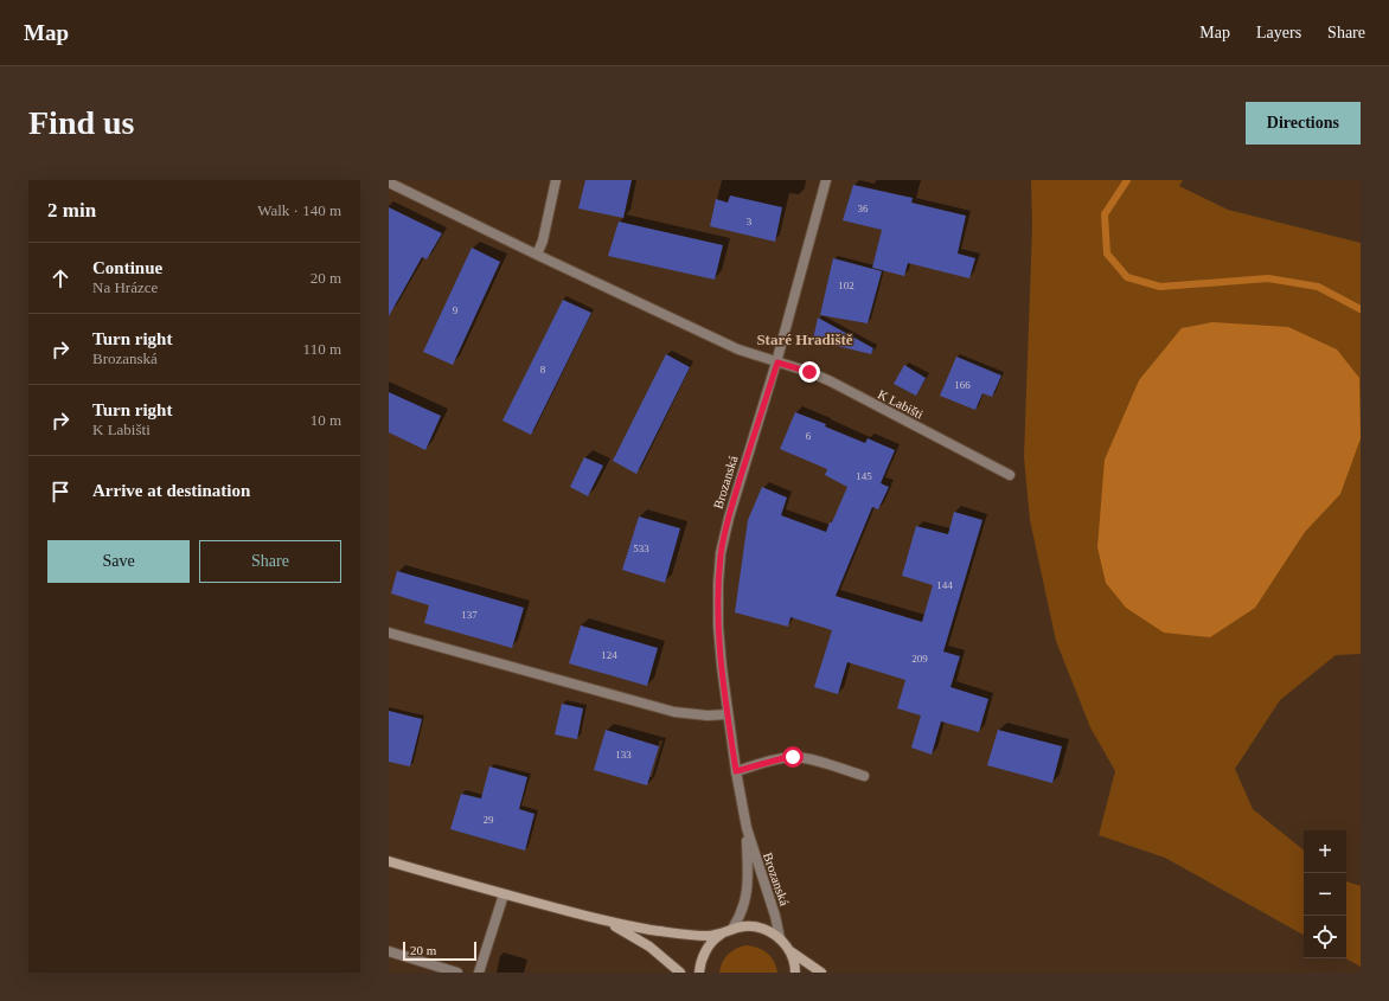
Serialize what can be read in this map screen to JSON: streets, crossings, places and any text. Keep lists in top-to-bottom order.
{
  "streets": {
    "street": ["K Labišti", "Brozanská"]
  },
  "crossings": [
    ["K Labišti", "Brozanská"]
  ],
  "districts": ["Staré Hradiště"],
  "house_numbers": [
    "36",
    "3",
    "102",
    "9",
    "8",
    "166",
    "6",
    "145",
    "533",
    "144",
    "137",
    "124",
    "209",
    "133",
    "29"
  ],
  "scale_bar": "20 m",
  "page": {
    "header": "Map",
    "nav": ["Map", "Layers", "Share"],
    "buttons": [
      "Directions",
      ["Save", "Share"]
    ],
    "title": "Find us",
    "heading": ["2 min", "Walk · 140 m"],
    "list": [
      ["Continue", "Na Hrázce", "20 m"],
      ["Turn right", "Brozanská", "110 m"],
      ["Turn right", "K Labišti", "10 m"],
      "Arrive at destination"
    ],
    "map_buttons": ["+", "−"],
    "scale": "20 m"
  }
}
